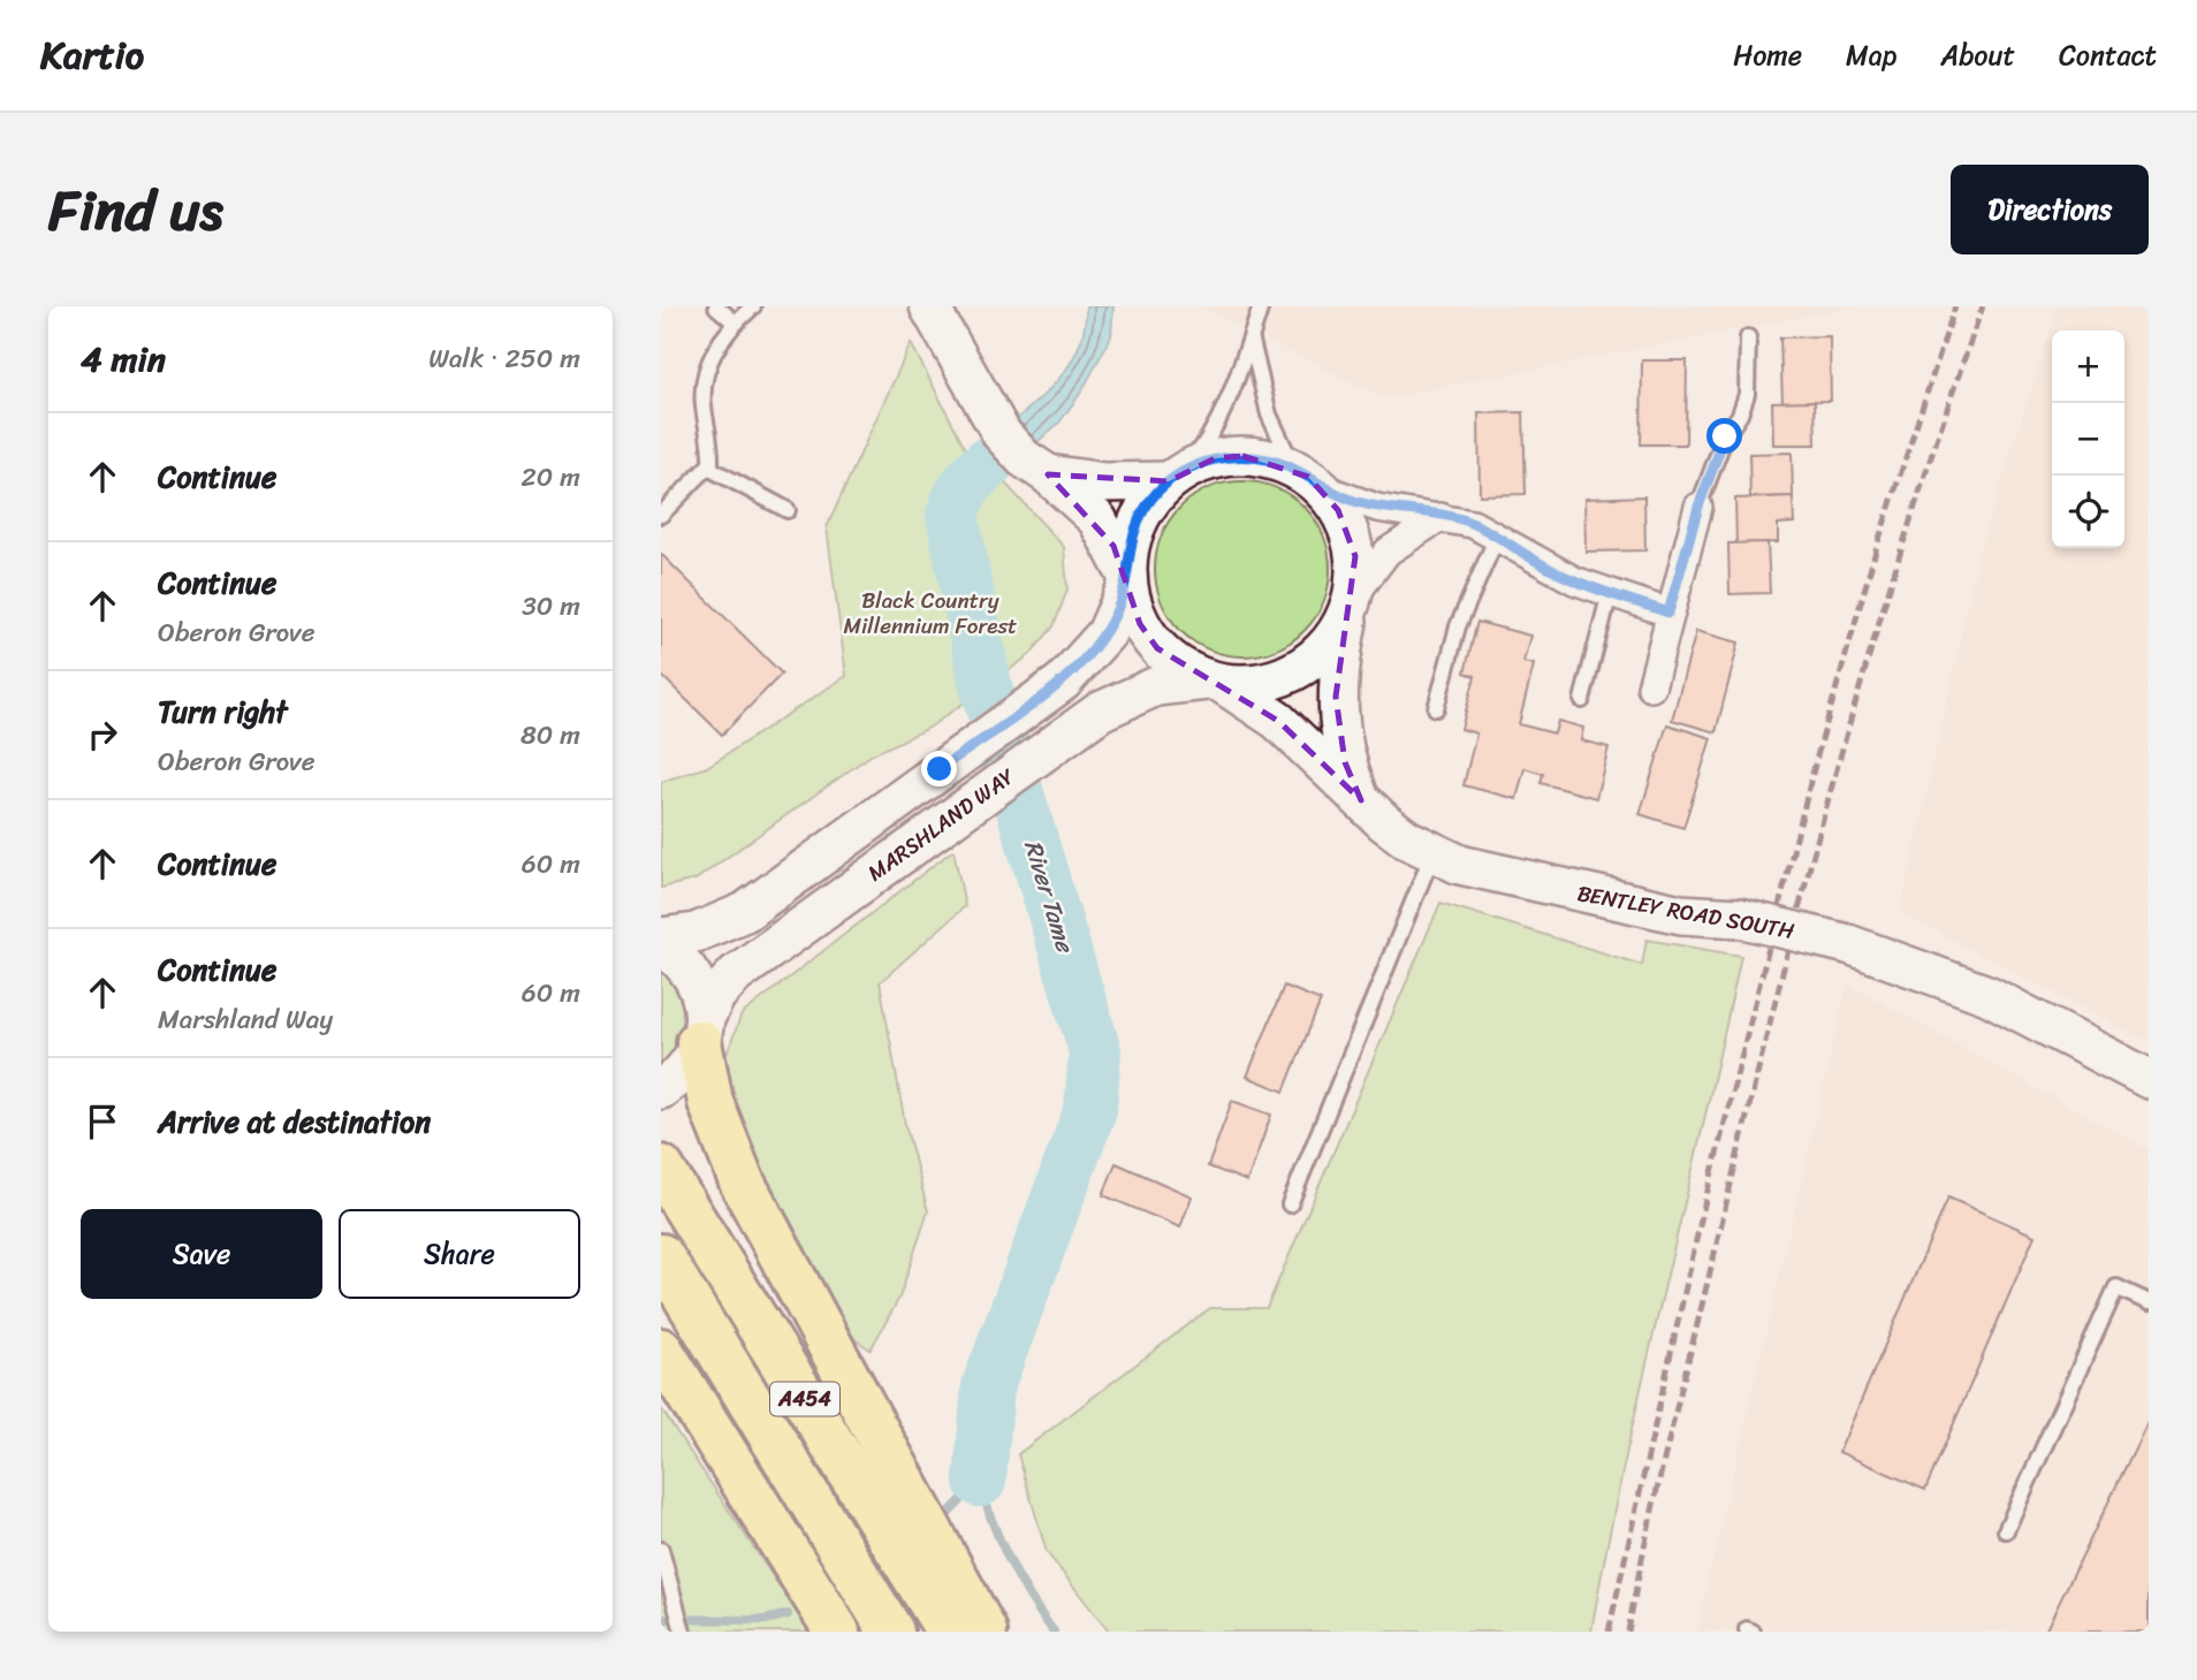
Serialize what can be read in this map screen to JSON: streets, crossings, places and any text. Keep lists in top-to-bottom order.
{
  "streets": {
    "highway": ["A454"],
    "street": ["MARSHLAND WAY", "BENTLEY ROAD SOUTH"]
  },
  "crossings": [
    ["MARSHLAND WAY", "BENTLEY ROAD SOUTH"]
  ],
  "water": ["River Tame"],
  "parks": ["Black Country Millennium Forest"],
  "page": {
    "header": "Kartio",
    "nav": [
      "Home",
      "Map",
      "About",
      "Contact"
    ],
    "title": "Find us",
    "buttons": [
      "Directions",
      ["Save", "Share"]
    ],
    "heading": ["4 min", "Walk · 250 m"],
    "map_buttons": ["+", "−"],
    "list": [
      ["Continue", "20 m"],
      ["Continue", "Oberon Grove", "30 m"],
      ["Turn right", "Oberon Grove", "80 m"],
      ["Continue", "60 m"],
      ["Continue", "Marshland Way", "60 m"],
      "Arrive at destination"
    ]
  }
}
